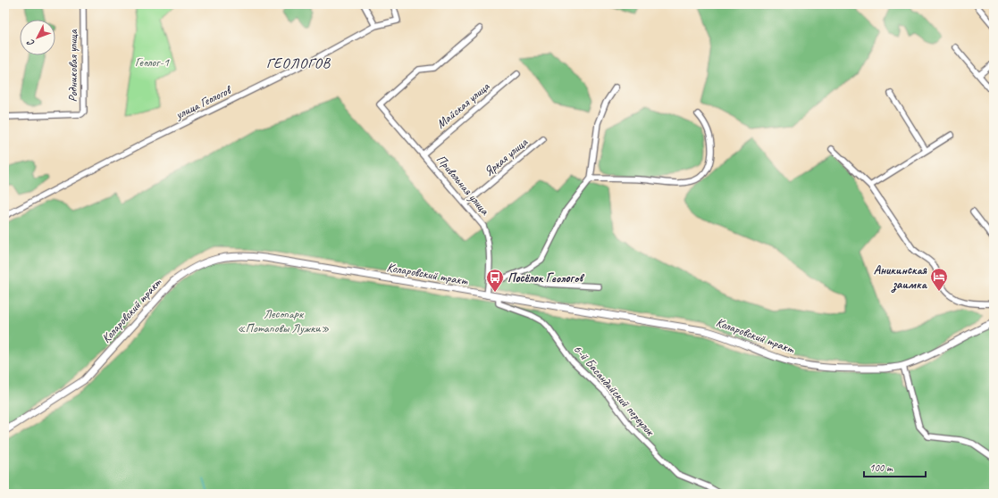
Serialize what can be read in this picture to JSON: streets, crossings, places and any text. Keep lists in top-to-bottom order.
{
  "streets": {
    "street": [
      "Родниковая улица",
      "улица Геологов",
      "Майская улица",
      "Яркая улица",
      "Привольная улица",
      "Коларовский тракт",
      "6-й Басандайский переулок"
    ]
  },
  "crossings": [
    ["Майская улица", "Привольная улица"],
    ["Яркая улица", "Привольная улица"],
    ["Привольная улица", "Коларовский тракт"],
    ["Коларовский тракт", "6-й Басандайский переулок"]
  ],
  "districts": ["ГЕОЛОГОВ"],
  "parks": ["Геолог-1", "Лесопарк «Потаповы Лужки»"],
  "places": {
    "hotel": ["Аникинская заимка"],
    "bus stop": ["Посёлок Геологов"]
  },
  "scale_bar": "100 m",
  "north": "bottom left"
}
